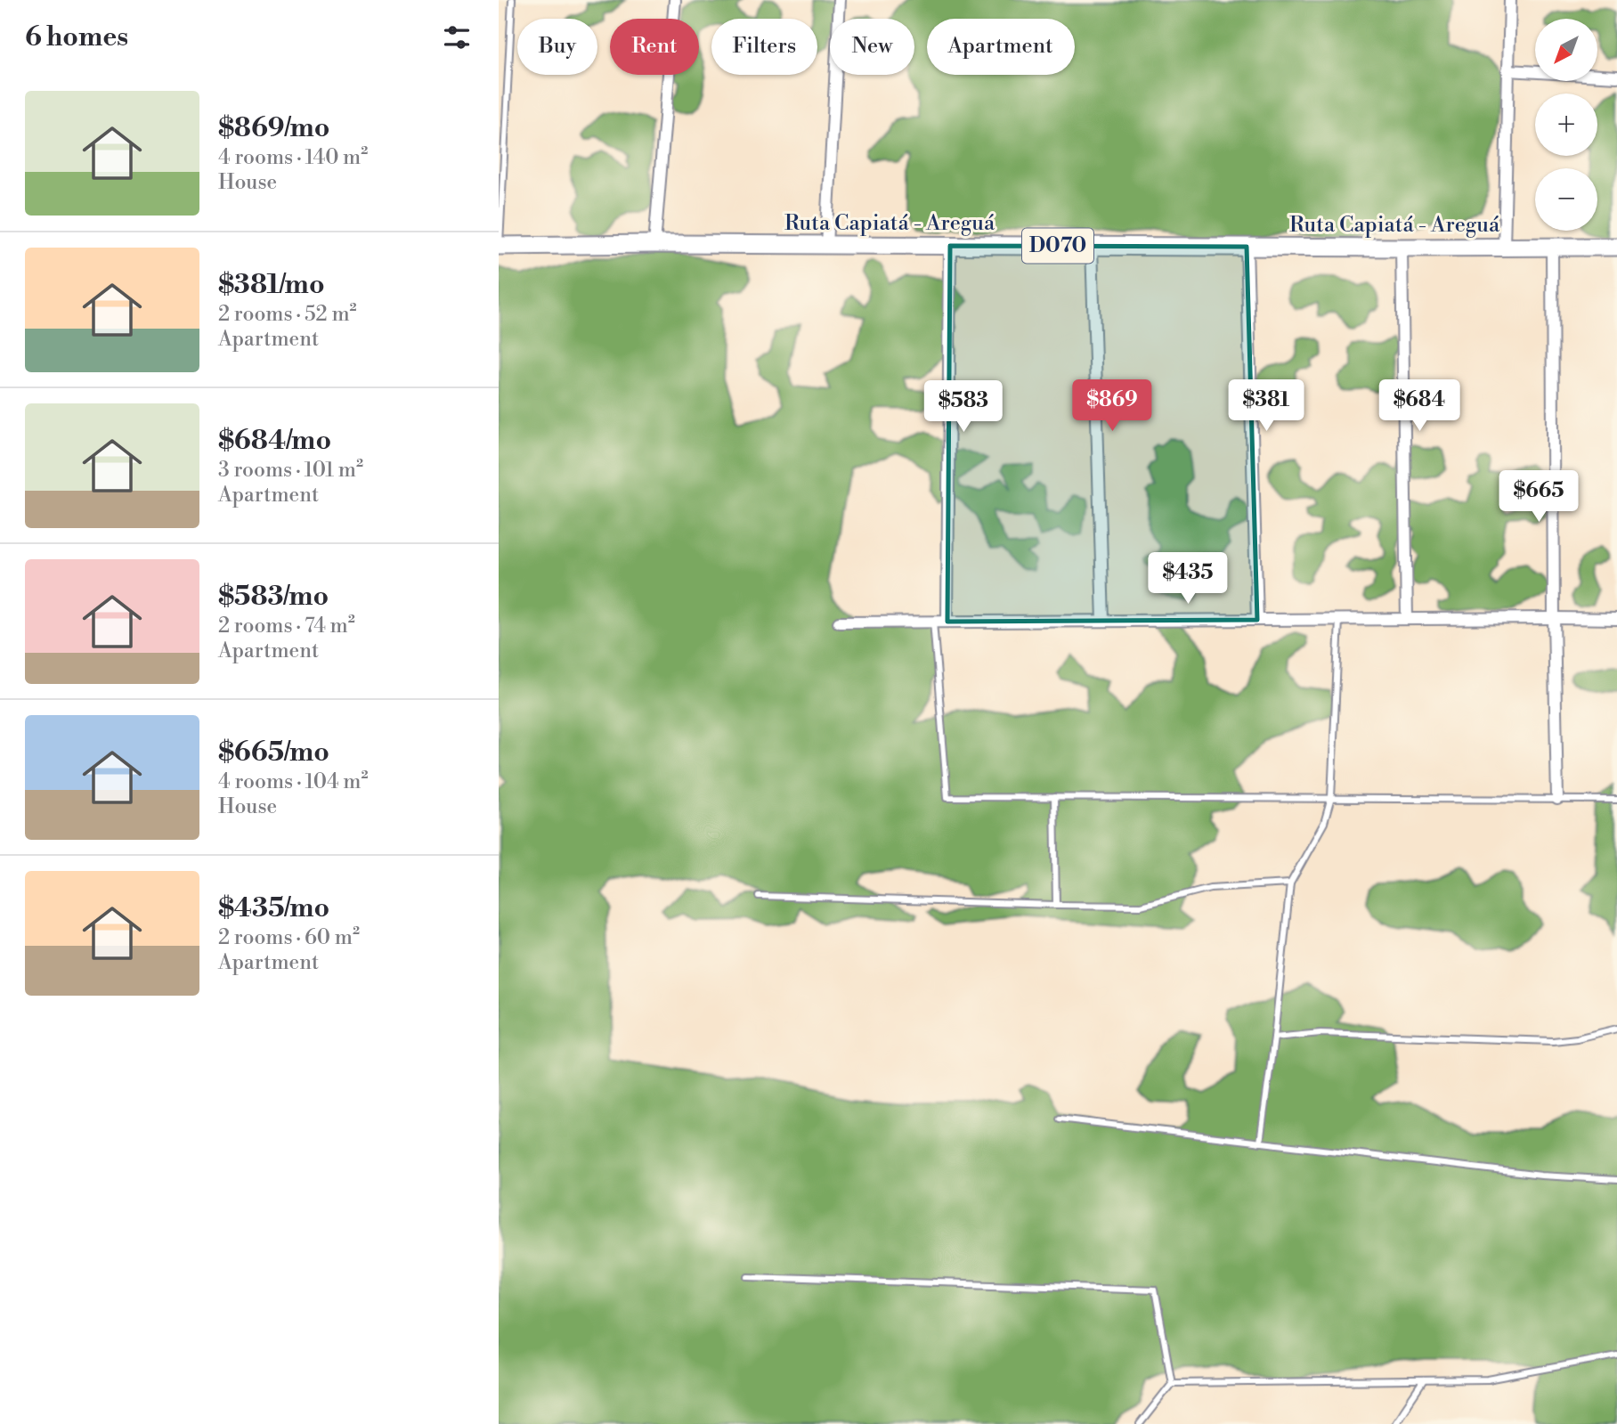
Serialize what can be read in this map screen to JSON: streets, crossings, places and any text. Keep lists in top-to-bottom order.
{
  "streets": {
    "main road": ["Ruta Capiatá - Areguá", "D070"]
  },
  "north": "bottom left",
  "page": {
    "heading": "6 homes",
    "map_buttons": ["+", "−"],
    "chip": [
      "Buy",
      "Rent",
      "Filters",
      "New",
      "Apartment"
    ],
    "list": [
      {
        "name": "$869/mo",
        "note": "4 rooms · 140 m² · House"
      },
      {
        "name": "$381/mo",
        "note": "2 rooms · 52 m² · Apartment"
      },
      {
        "name": "$684/mo",
        "note": "3 rooms · 101 m² · Apartment"
      },
      {
        "name": "$583/mo",
        "note": "2 rooms · 74 m² · Apartment"
      },
      {
        "name": "$665/mo",
        "note": "4 rooms · 104 m² · House"
      },
      {
        "name": "$435/mo",
        "note": "2 rooms · 60 m² · Apartment"
      }
    ],
    "price": [
      "$869",
      "$381",
      "$684",
      "$583",
      "$665",
      "$435"
    ]
  }
}
